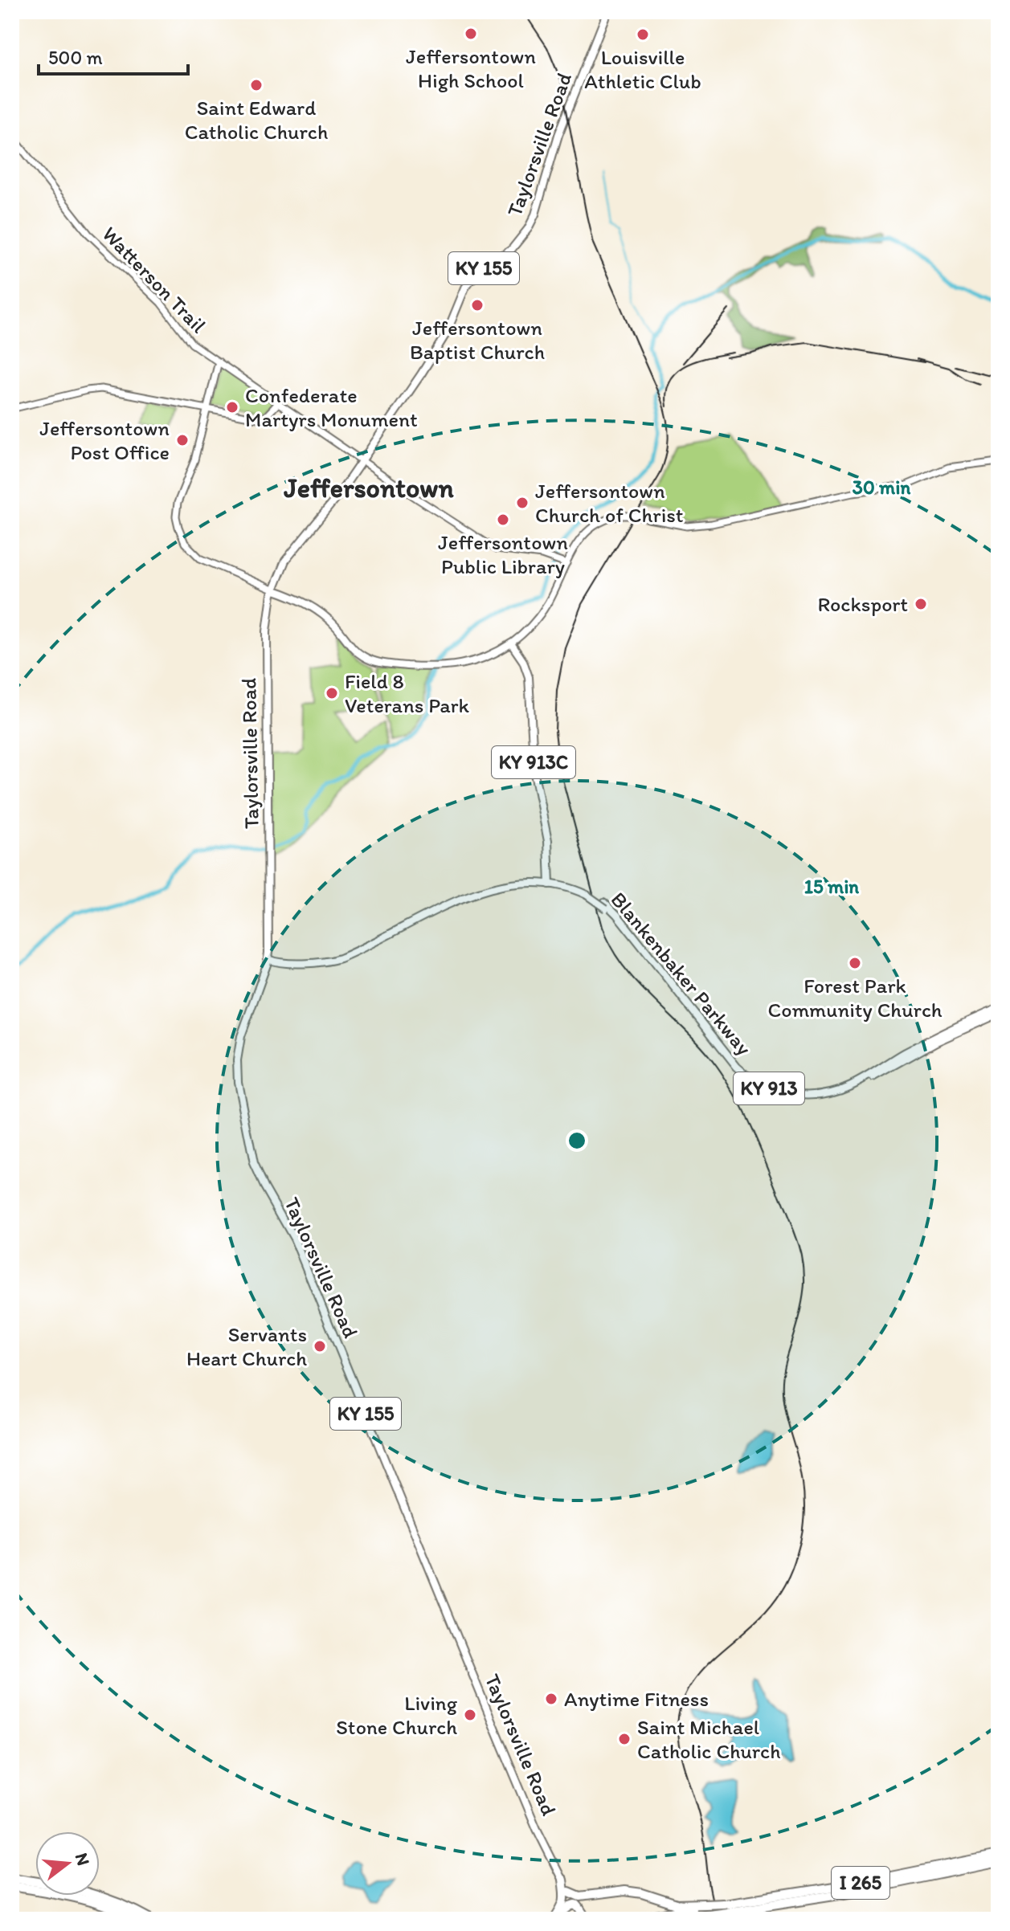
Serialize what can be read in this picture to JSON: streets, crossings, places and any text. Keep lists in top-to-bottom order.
{
  "streets": {
    "highway": ["Taylorsville Road", "KY 155", "I 265"],
    "main road": [
      "Watterson Trail",
      "KY 913C",
      "Blankenbaker Parkway",
      "KY 913"
    ]
  },
  "crossings": [
    ["Taylorsville Road", "Watterson Trail"],
    ["Taylorsville Road", "Blankenbaker Parkway"],
    ["KY 913C", "Blankenbaker Parkway"]
  ],
  "districts": ["Jeffersontown"],
  "places": [
    "Jeffersontown High School",
    "Louisville Athletic Club",
    "Saint Edward Catholic Church",
    "Jeffersontown Baptist Church",
    "Confederate Martyrs Monument",
    "Jeffersontown Post Office",
    "Jeffersontown Church of Christ",
    "Jeffersontown Public Library",
    "Rocksport",
    "Field 8 Veterans Park",
    "Forest Park Community Church",
    "Servants Heart Church",
    "Anytime Fitness",
    "Living Stone Church",
    "Saint Michael Catholic Church"
  ],
  "scale_bar": "500 m",
  "north": "right",
  "rings": ["30 min", "15 min"]
}
